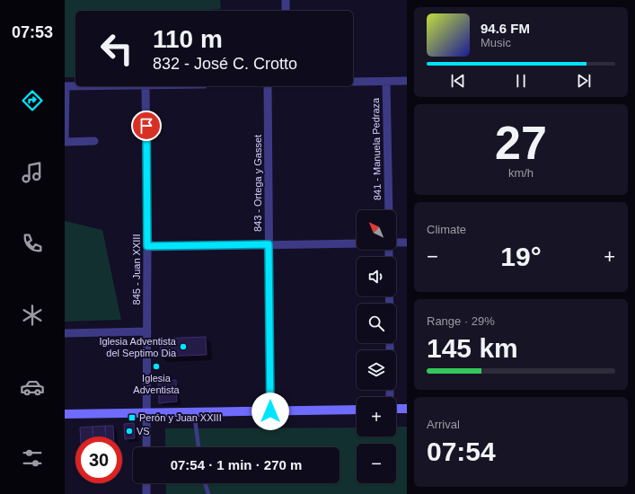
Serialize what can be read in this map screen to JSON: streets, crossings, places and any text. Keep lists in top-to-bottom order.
{
  "streets": {
    "street": ["841 - Manuela Pedraza", "843 - Ortega y Gasset", "845 - Juan XXIII"]
  },
  "places": {
    "other": ["Iglesia Adventista del Septimo Dia", "Iglesia Adventista", "VS"],
    "transit": ["Perón y Juan XXIII"]
  },
  "north": "top left",
  "page": {
    "tabs": "07:53",
    "turn": ["110 m", "832 - José C. Crotto"],
    "song": ["94.6 FM", "Music"],
    "tile": [
      ["27", "km/h"],
      "Climate",
      ["Range · 29%", "145 km"],
      ["Arrival", "07:54"]
    ],
    "map_buttons": ["+", "−"],
    "heat": ["−", "19°", "+"],
    "limit": "30",
    "trip": "07:54 · 1 min · 270 m"
  }
}
